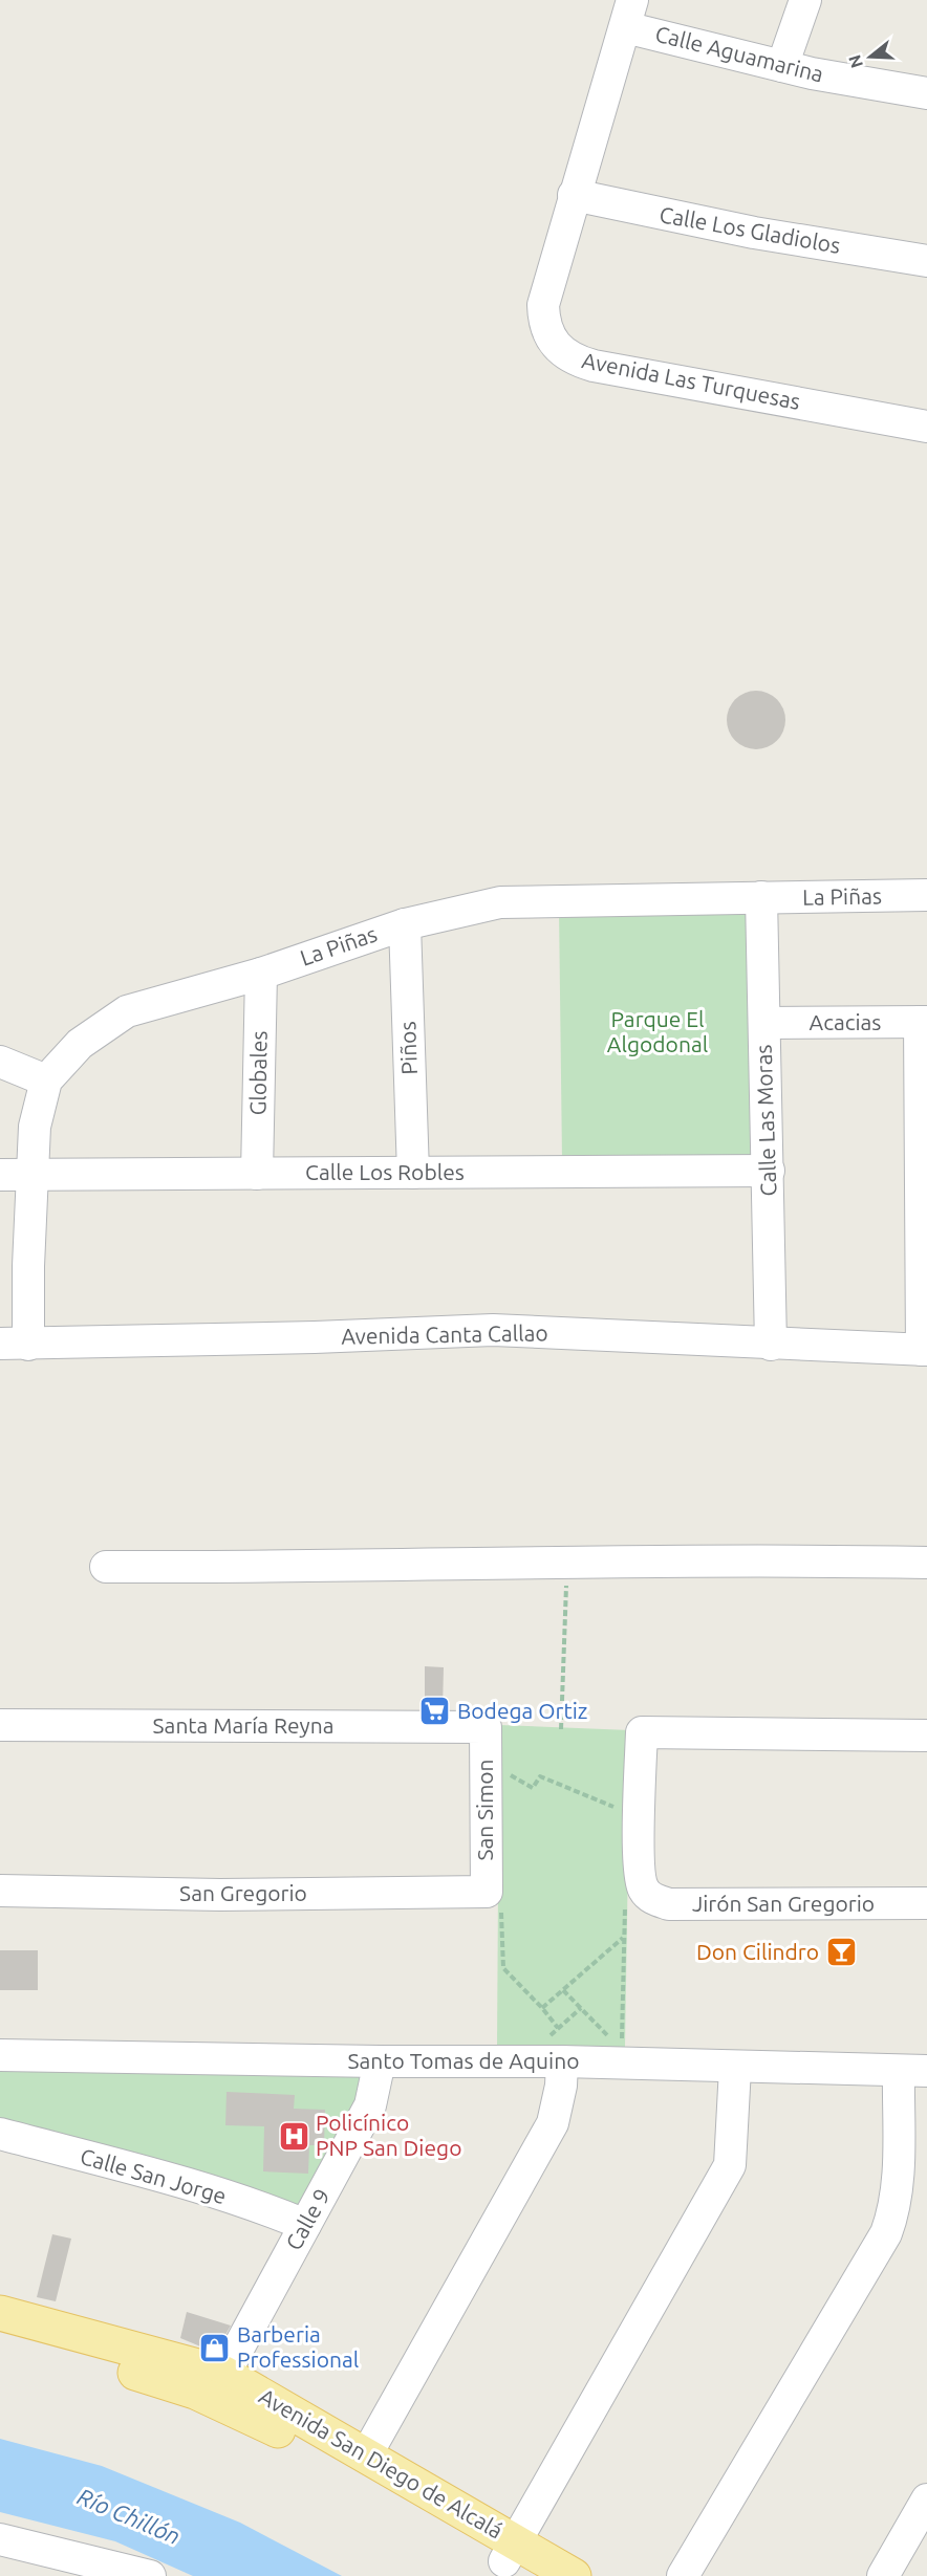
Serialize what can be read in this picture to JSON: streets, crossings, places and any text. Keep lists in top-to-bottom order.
{
  "streets": {
    "main road": ["Avenida San Diego de Alcalá"],
    "street": [
      "Calle Aguamarina",
      "Calle Los Gladiolos",
      "Avenida Las Turquesas",
      "La Piñas",
      "Acacias",
      "Piños",
      "Globales",
      "Calle Las Moras",
      "Calle Los Robles",
      "Avenida Canta Callao",
      "Santa María Reyna",
      "San Simon",
      "San Gregorio",
      "Jirón San Gregorio",
      "Santo Tomas de Aquino",
      "Calle San Jorge",
      "Calle 9"
    ]
  },
  "crossings": [
    ["Calle Aguamarina", "Avenida Las Turquesas"],
    ["Calle Los Gladiolos", "Avenida Las Turquesas"],
    ["La Piñas", "Piños"],
    ["La Piñas", "Globales"],
    ["La Piñas", "Calle Las Moras"],
    ["La Piñas", "Calle Los Robles"],
    ["La Piñas", "Avenida Canta Callao"],
    ["Acacias", "Calle Las Moras"],
    ["Piños", "Calle Los Robles"],
    ["Globales", "Calle Los Robles"],
    ["Calle Las Moras", "Calle Los Robles"],
    ["Calle Las Moras", "Avenida Canta Callao"],
    ["Santa María Reyna", "San Simon"],
    ["San Simon", "San Gregorio"],
    ["Santo Tomas de Aquino", "Calle 9"],
    ["Calle San Jorge", "Calle 9"],
    ["Calle 9", "Avenida San Diego de Alcalá"]
  ],
  "water": ["Río Chillón"],
  "parks": ["Parque El Algodonal"],
  "places": {
    "supermarket": ["Bodega Ortiz"],
    "bar": ["Don Cilindro"],
    "hospital": ["Policínico PNP San Diego"],
    "shop": ["Barberia Professional"]
  },
  "north": "left"
}
